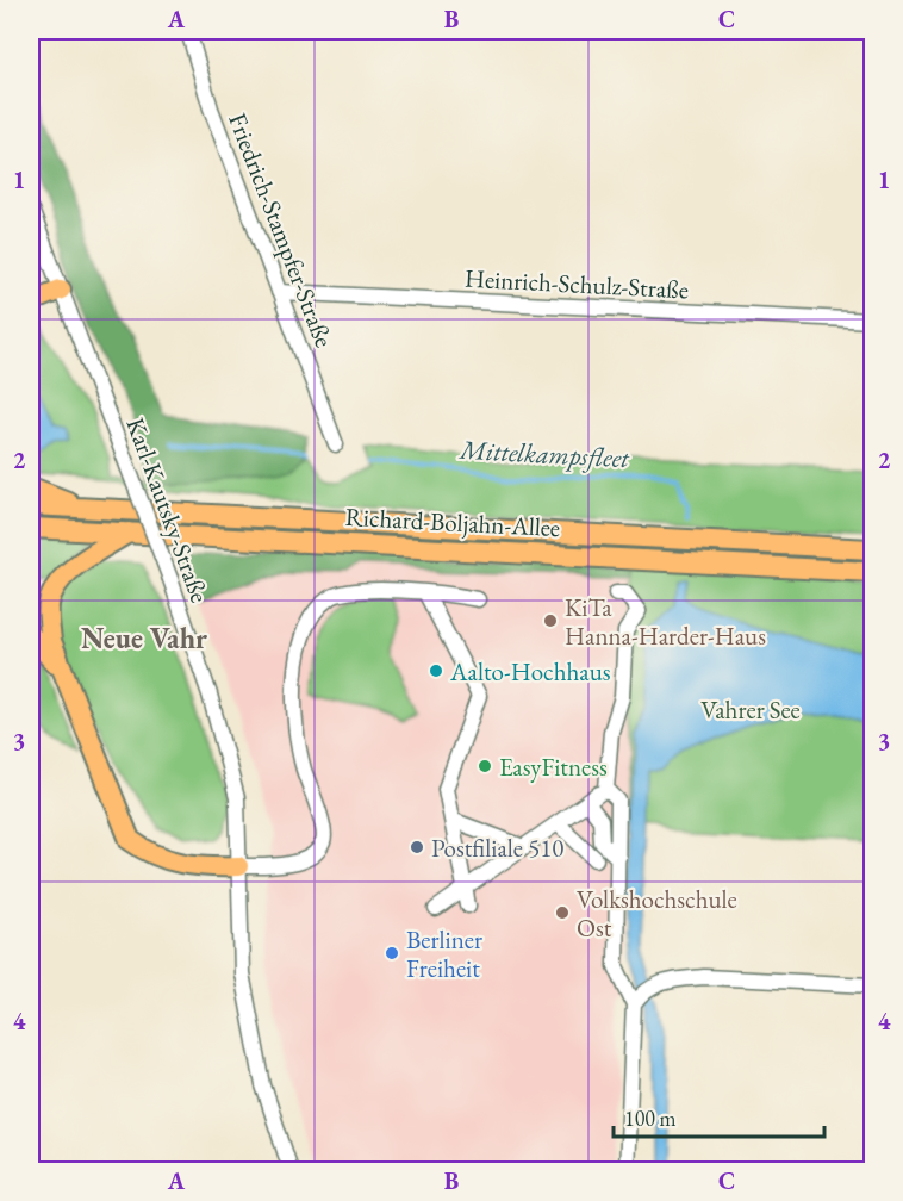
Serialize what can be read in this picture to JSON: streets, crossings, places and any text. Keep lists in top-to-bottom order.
{
  "streets": {
    "main road": ["Richard-Boljahn-Allee"],
    "street": ["Friedrich-Stampfer-Straße", "Heinrich-Schulz-Straße", "Karl-Kautsky-Straße"]
  },
  "crossings": [
    ["Friedrich-Stampfer-Straße", "Heinrich-Schulz-Straße"]
  ],
  "districts": ["Neue Vahr"],
  "water": ["Mittelkampsfleet"],
  "parks": ["Vahrer See"],
  "places": [
    "KiTa Hanna-Harder-Haus",
    "Aalto-Hochhaus",
    "EasyFitness",
    "Postfiliale 510",
    "Volkshochschule Ost",
    "Berliner Freiheit"
  ],
  "scale_bar": "100 m",
  "grid": {
    "columns": ["A", "B", "C"],
    "rows": [
      "1",
      "2",
      "3",
      "4"
    ]
  }
}
